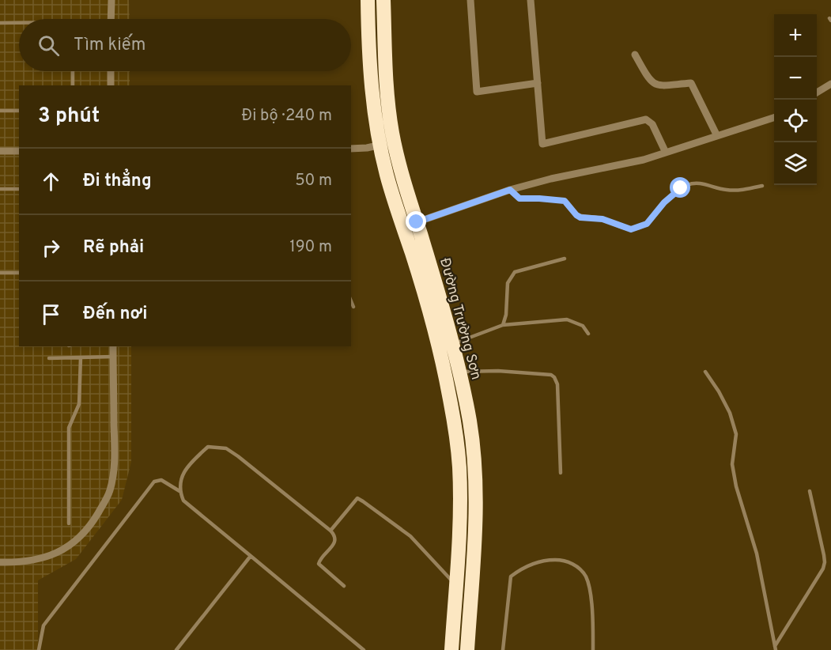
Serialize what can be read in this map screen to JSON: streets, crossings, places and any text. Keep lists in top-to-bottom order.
{
  "streets": {
    "highway": ["Đường Trường Sơn"]
  },
  "page": {
    "map_buttons": ["+", "−"],
    "search": "Tìm kiếm",
    "heading": ["3 phút", "Đi bộ · 240 m"],
    "list": [
      ["Đi thẳng", "50 m"],
      ["Rẽ phải", "190 m"],
      "Đến nơi"
    ]
  }
}
